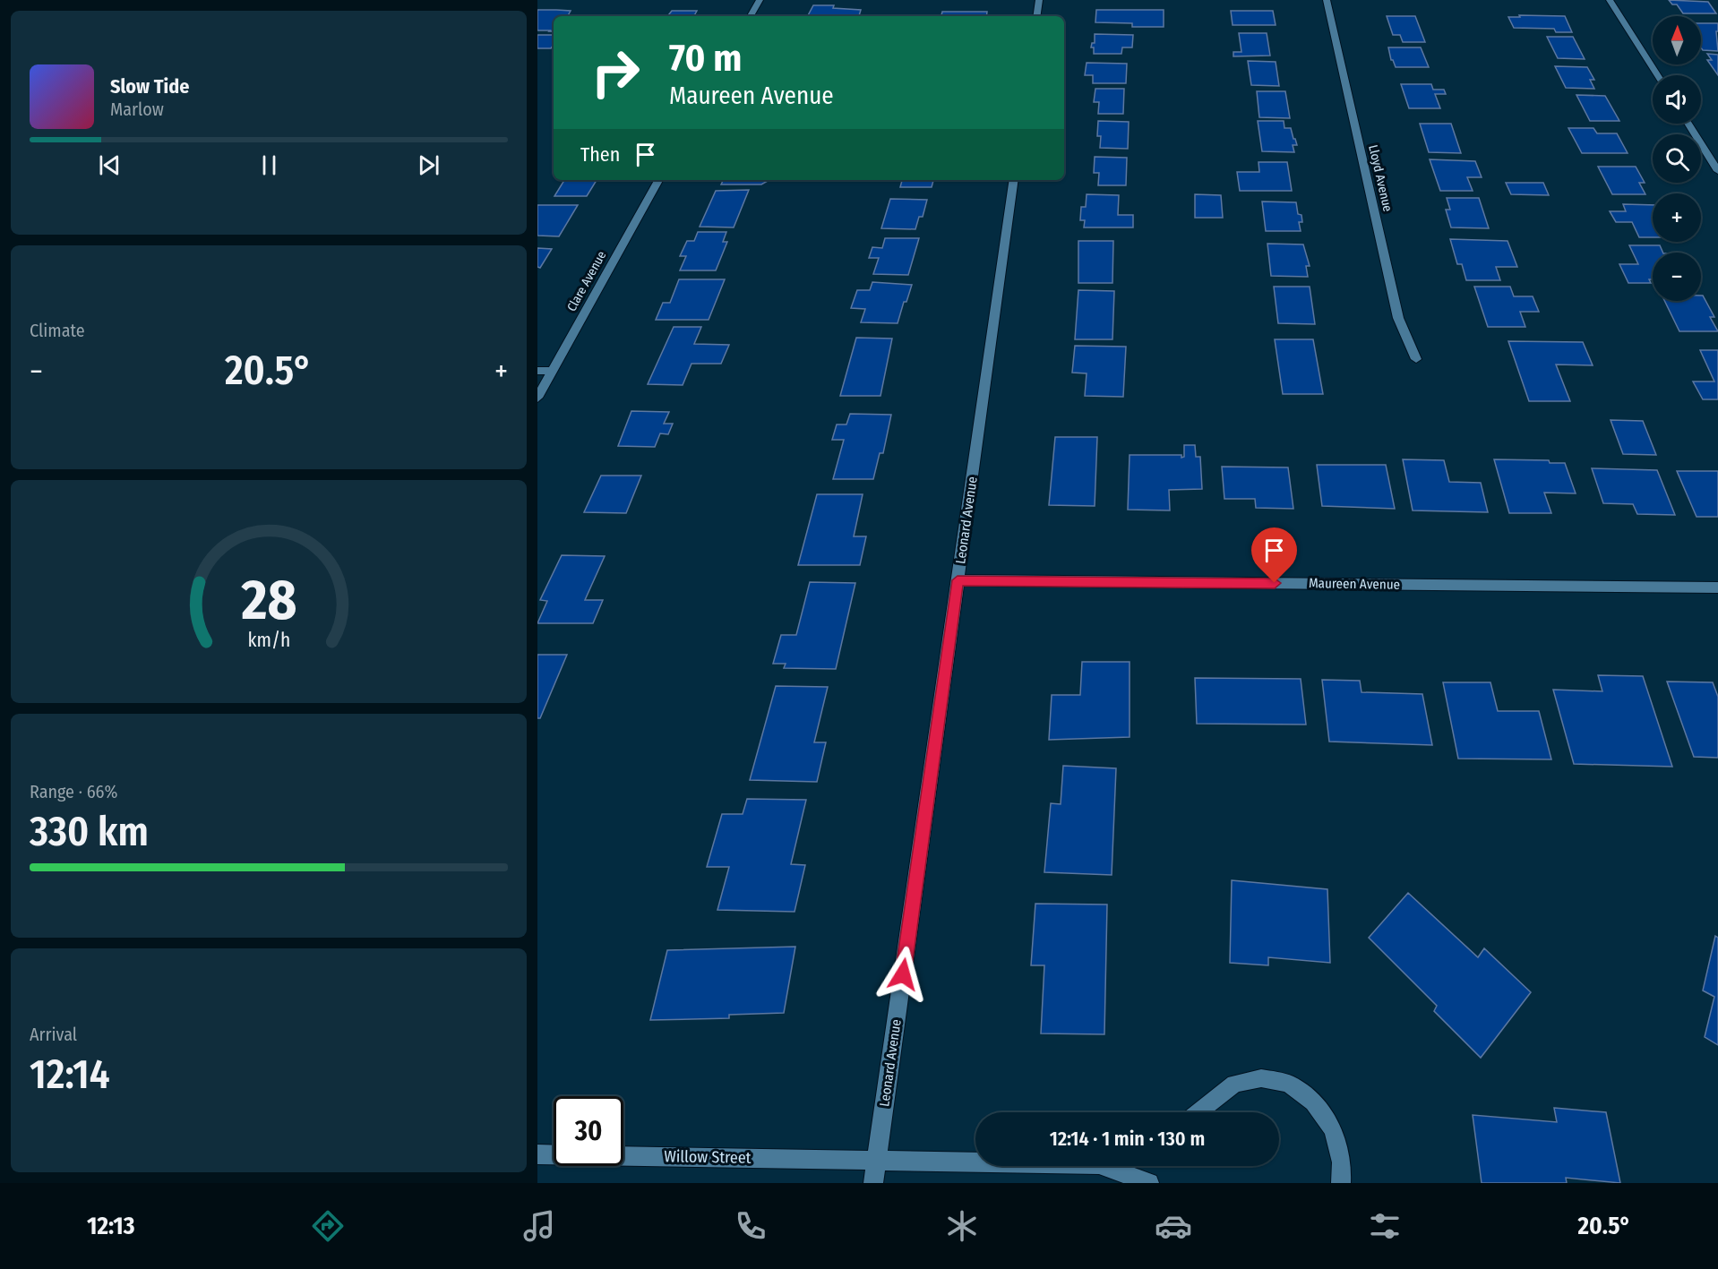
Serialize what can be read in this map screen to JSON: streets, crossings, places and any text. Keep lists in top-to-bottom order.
{
  "streets": {
    "street": [
      "Lloyd Avenue",
      "Clare Avenue",
      "Leonard Avenue",
      "Maureen Avenue",
      "Willow Street"
    ]
  },
  "crossings": [
    ["Leonard Avenue", "Maureen Avenue"],
    ["Leonard Avenue", "Willow Street"]
  ],
  "north": "top",
  "page": {
    "map_buttons": ["+", "−"],
    "turn": ["70 m", "Maureen Avenue"],
    "song": ["Slow Tide", "Marlow"],
    "then": "Then",
    "tile": [
      "Climate",
      ["Range · 66%", "330 km"],
      ["Arrival", "12:14"]
    ],
    "heat": ["−", "20.5°", "+"],
    "limit": "30",
    "trip": "12:14 · 1 min · 130 m",
    "tabs": ["12:13", "20.5°"],
    "gauge": ["28", "km/h"]
  }
}
